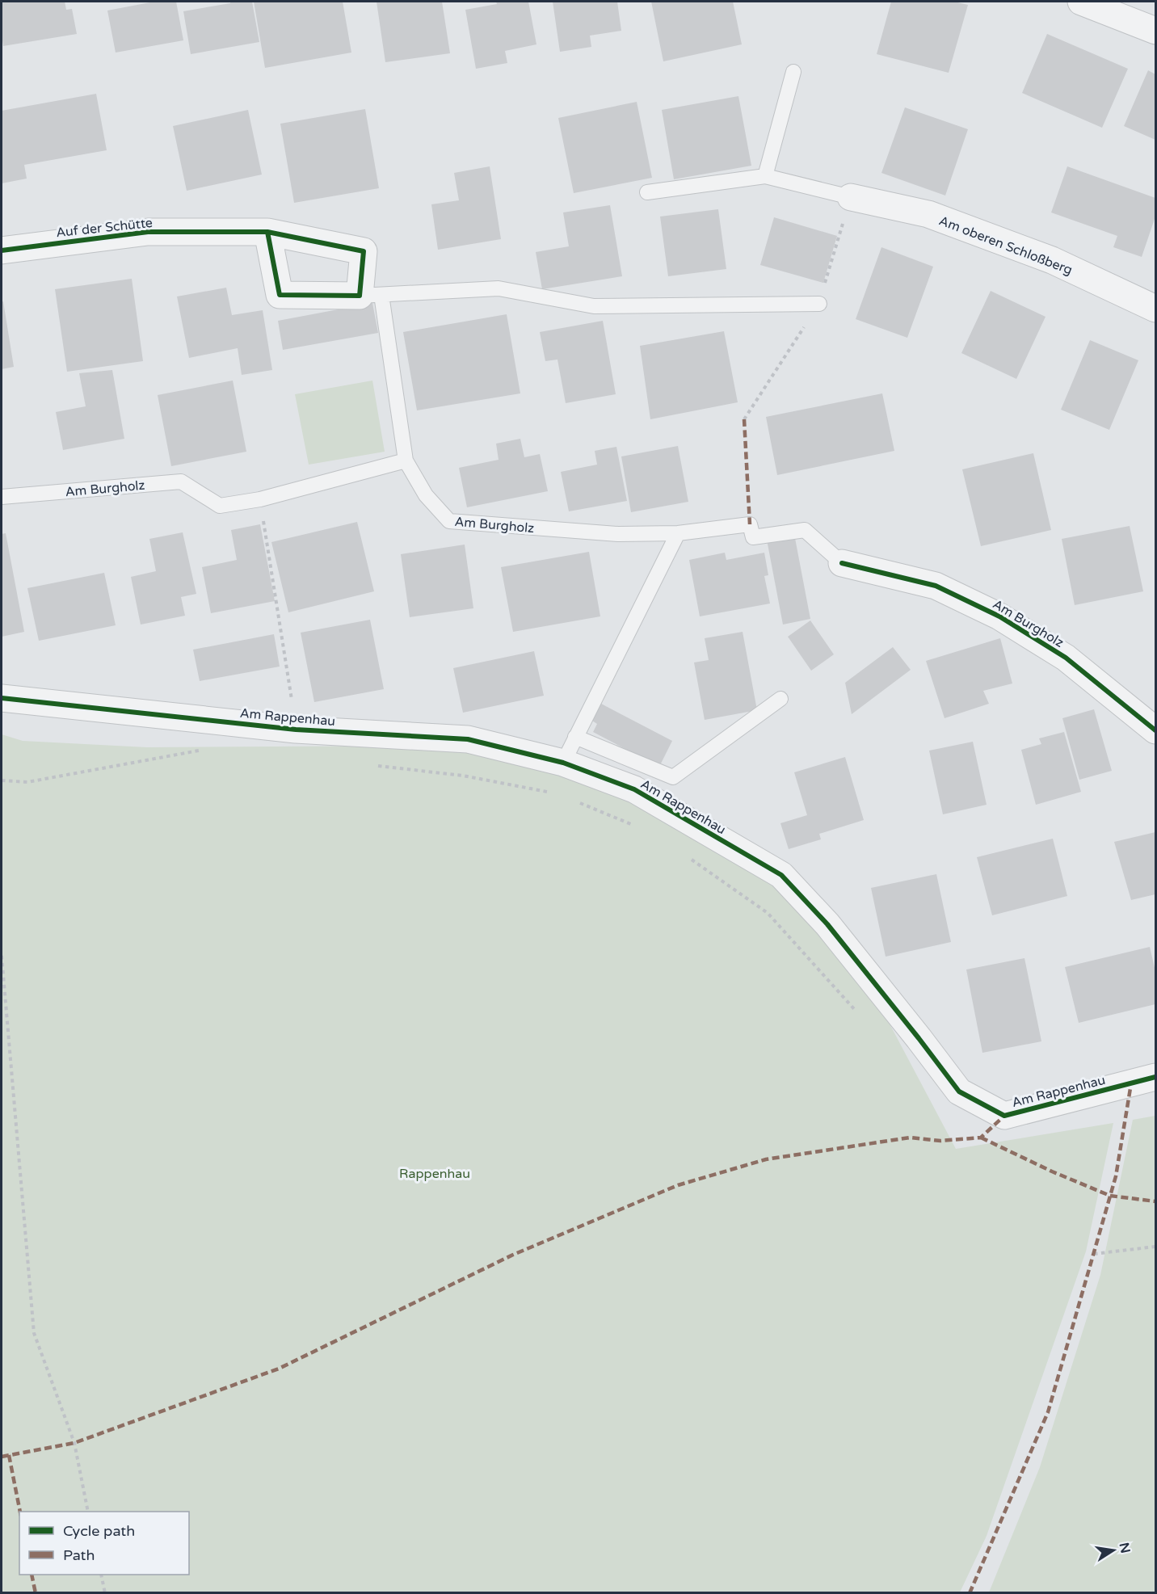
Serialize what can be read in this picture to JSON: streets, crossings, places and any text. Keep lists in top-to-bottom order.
{
  "streets": {
    "street": [
      "Auf der Schütte",
      "Am oberen Schloßberg",
      "Am Burgholz",
      "Am Rappenhau"
    ]
  },
  "parks": ["Rappenhau"],
  "legend": ["Cycle path", "Path"],
  "north": "right"
}
